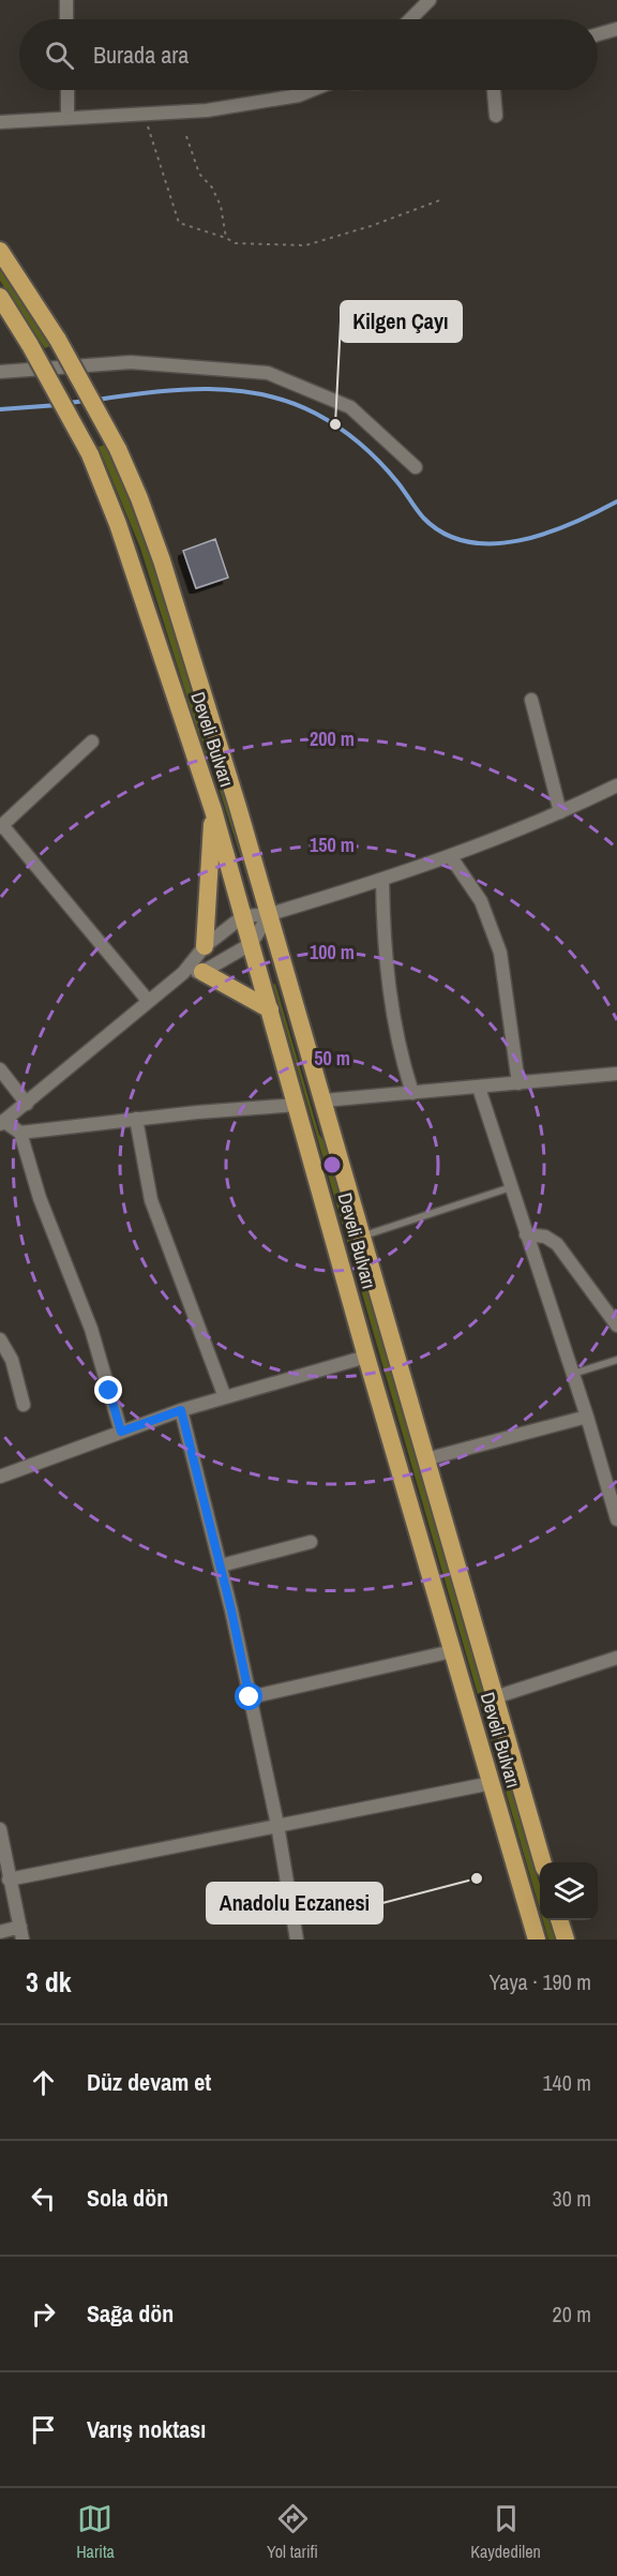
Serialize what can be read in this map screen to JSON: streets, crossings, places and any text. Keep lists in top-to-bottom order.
{
  "streets": {
    "highway": ["Develi Bulvarı"]
  },
  "places": ["Kilgen Çayı", "Anadolu Eczanesi"],
  "page": {
    "search": "Burada ara",
    "heading": ["3 dk", "Yaya · 190 m"],
    "list": [
      ["Düz devam et", "140 m"],
      ["Sola dön", "30 m"],
      ["Sağa dön", "20 m"],
      "Varış noktası"
    ],
    "nav": ["Harita", "Yol tarifi", "Kaydedilen"]
  },
  "rings": [
    "200 m",
    "150 m",
    "100 m",
    "50 m"
  ]
}
